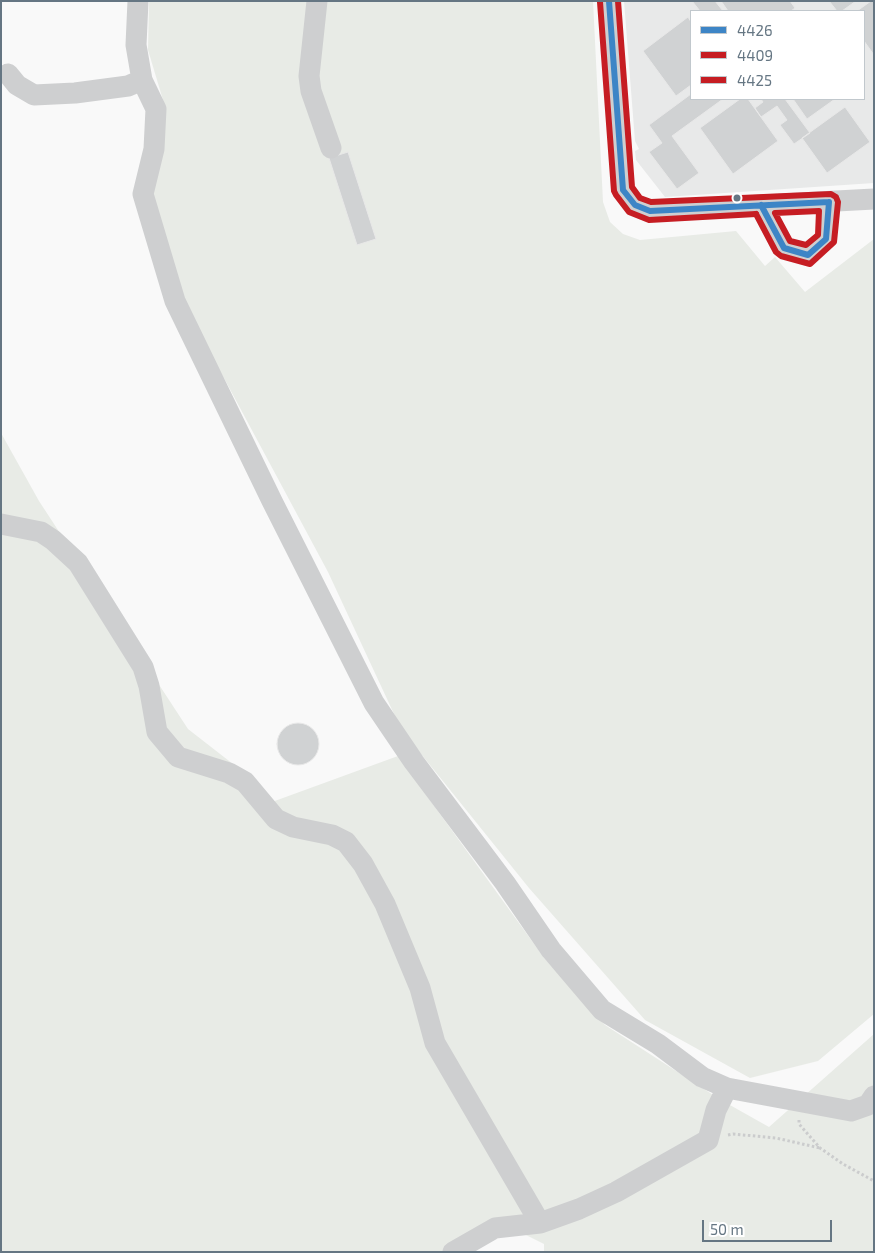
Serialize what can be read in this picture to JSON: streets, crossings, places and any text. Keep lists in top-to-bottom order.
{
  "lines": ["transit line 4426", "transit line 4425", "transit line 4409"],
  "legend": ["4426", "4409", "4425"],
  "scale_bar": "50 m"
}
